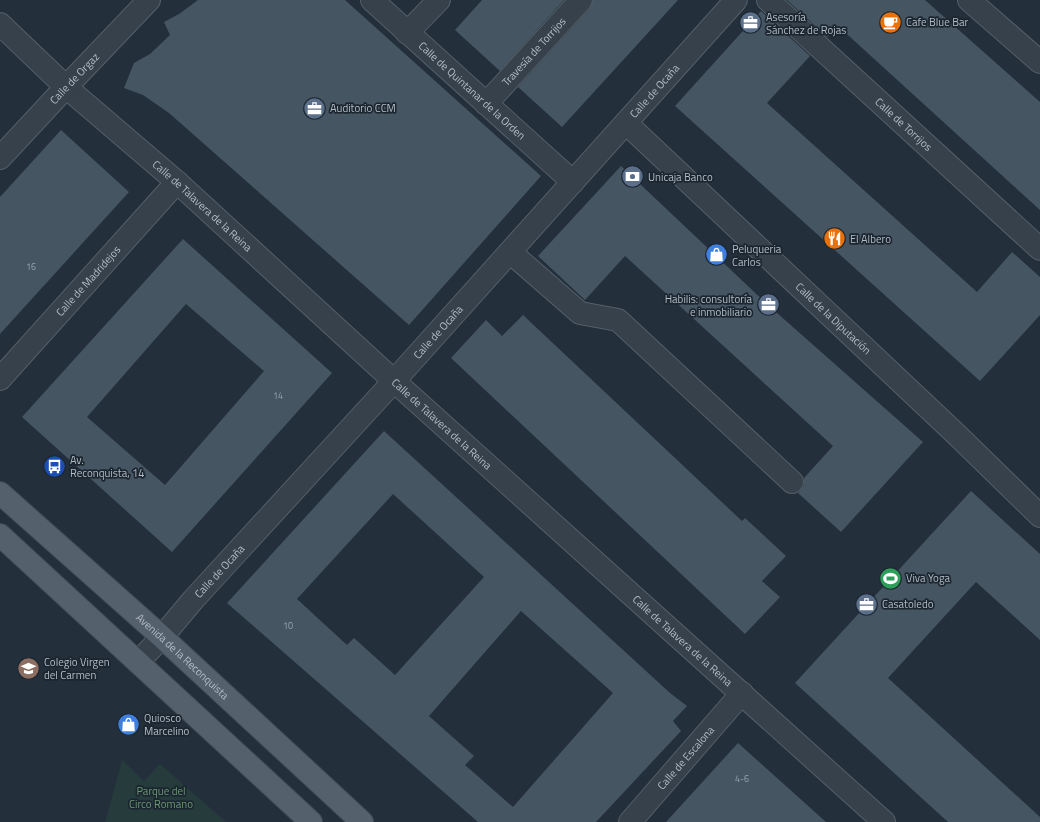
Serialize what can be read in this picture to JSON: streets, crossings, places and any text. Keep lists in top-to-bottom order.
{
  "streets": {
    "main road": ["Avenida de la Reconquista"],
    "street": [
      "Travesía de Torrijos",
      "Calle de Orgaz",
      "Calle de Quintanar de la Orden",
      "Calle de Ocaña",
      "Calle de Torrijos",
      "Calle de Talavera de la Reina",
      "Calle de Madridejos",
      "Calle de la Diputación",
      "Calle de Escalona"
    ]
  },
  "crossings": [
    ["Travesía de Torrijos", "Calle de Quintanar de la Orden"],
    ["Calle de Orgaz", "Calle de Talavera de la Reina"],
    ["Calle de Quintanar de la Orden", "Calle de Ocaña"],
    ["Calle de Ocaña", "Calle de Talavera de la Reina"],
    ["Calle de Ocaña", "Calle de la Diputación"],
    ["Calle de Ocaña", "Avenida de la Reconquista"],
    ["Calle de Talavera de la Reina", "Calle de Madridejos"],
    ["Calle de Talavera de la Reina", "Calle de Escalona"]
  ],
  "parks": ["Parque del Circo Romano"],
  "places": {
    "cafe": ["Cafe Blue Bar"],
    "office": [
      "Asesoría Sánchez de Rojas",
      "Auditorio CCM",
      "Habilis: consultoría e inmobiliario",
      "Casatoledo"
    ],
    "bank": ["Unicaja Banco"],
    "restaurant": ["El Albero"],
    "shop": ["Peluqueria Carlos", "Quiosco Marcelino"],
    "bus stop": ["Av. Reconquista, 14"],
    "sports": ["Viva Yoga"],
    "school or university": ["Colegio Virgen del Carmen"]
  },
  "house_numbers": [
    "16",
    "14",
    "10",
    "4-6"
  ]
}
